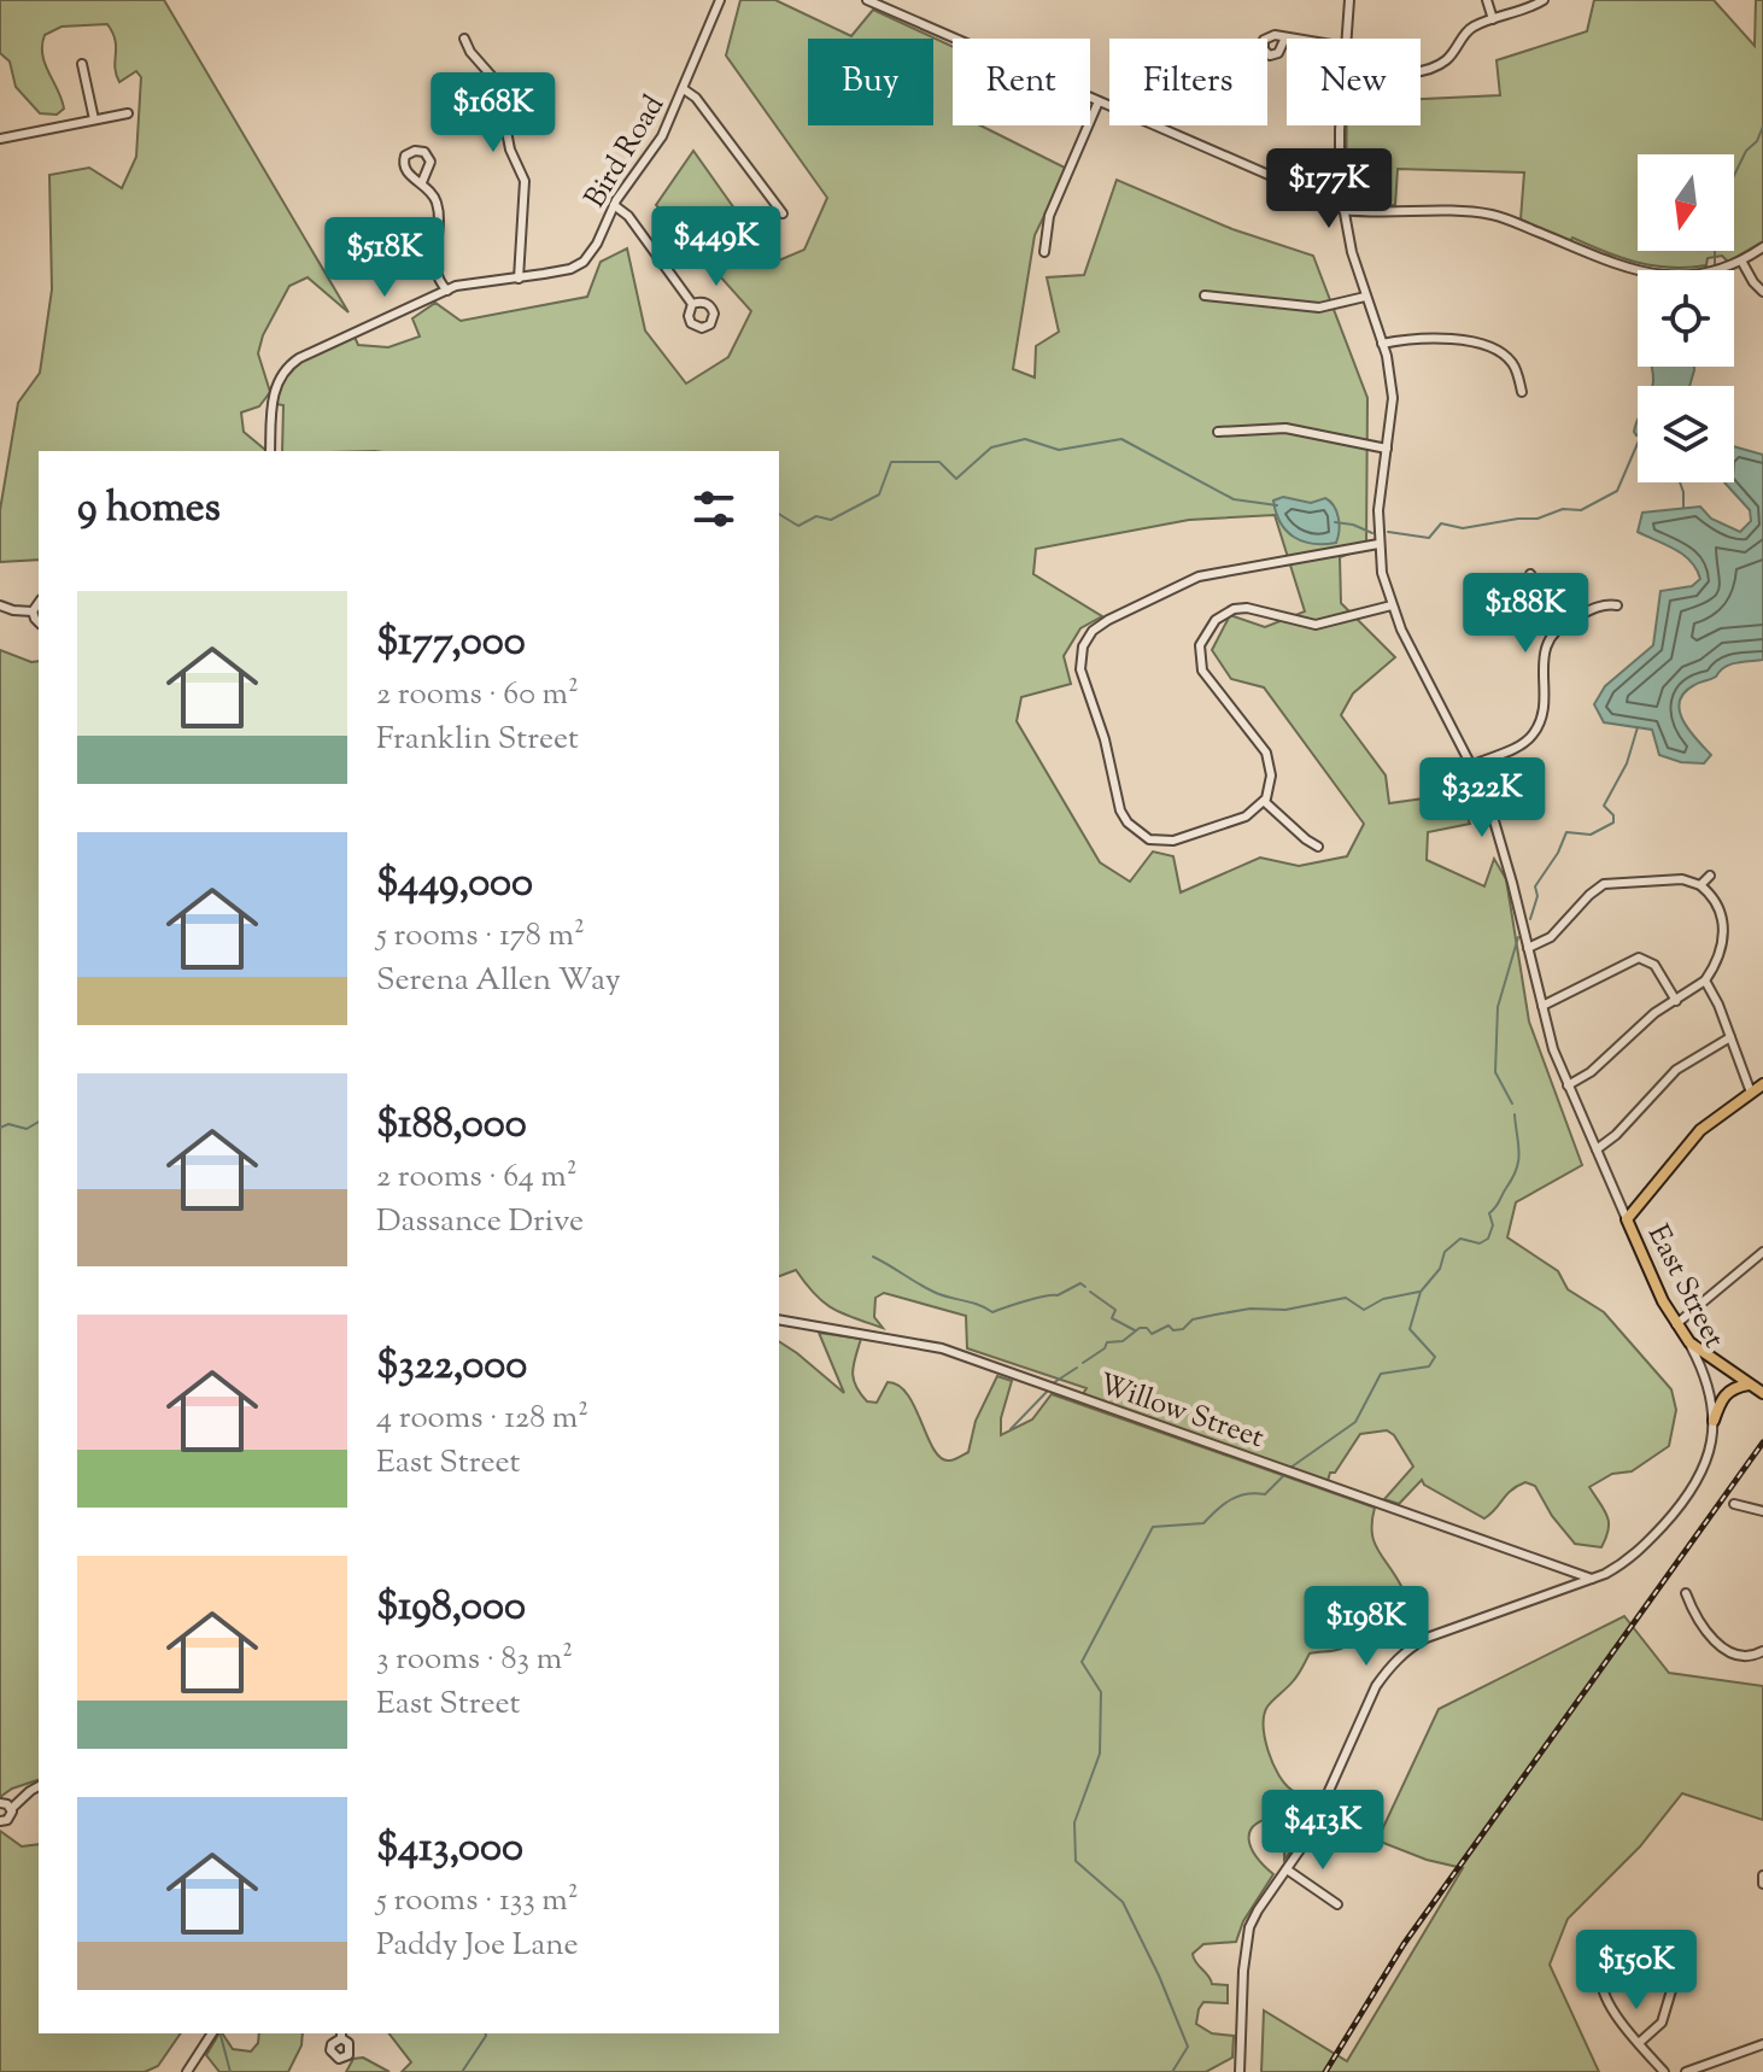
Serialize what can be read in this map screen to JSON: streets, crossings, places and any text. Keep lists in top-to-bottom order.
{
  "streets": {
    "main road": ["East Street"],
    "street": ["Bird Road", "Willow Street"]
  },
  "crossings": [
    ["East Street", "Willow Street"]
  ],
  "north": "bottom",
  "page": {
    "chip": [
      "Buy",
      "Rent",
      "Filters",
      "New"
    ],
    "price": [
      "$168K",
      "$177K",
      "$449K",
      "$518K",
      "$188K",
      "$322K",
      "$198K",
      "$413K",
      "$150K"
    ],
    "heading": "9 homes",
    "list": [
      {
        "name": "$177,000",
        "note": "2 rooms · 60 m² · Franklin Street"
      },
      {
        "name": "$449,000",
        "note": "5 rooms · 178 m² · Serena Allen Way"
      },
      {
        "name": "$188,000",
        "note": "2 rooms · 64 m² · Dassance Drive"
      },
      {
        "name": "$322,000",
        "note": "4 rooms · 128 m² · East Street"
      },
      {
        "name": "$198,000",
        "note": "3 rooms · 83 m² · East Street"
      },
      {
        "name": "$413,000",
        "note": "5 rooms · 133 m² · Paddy Joe Lane"
      }
    ]
  }
}
